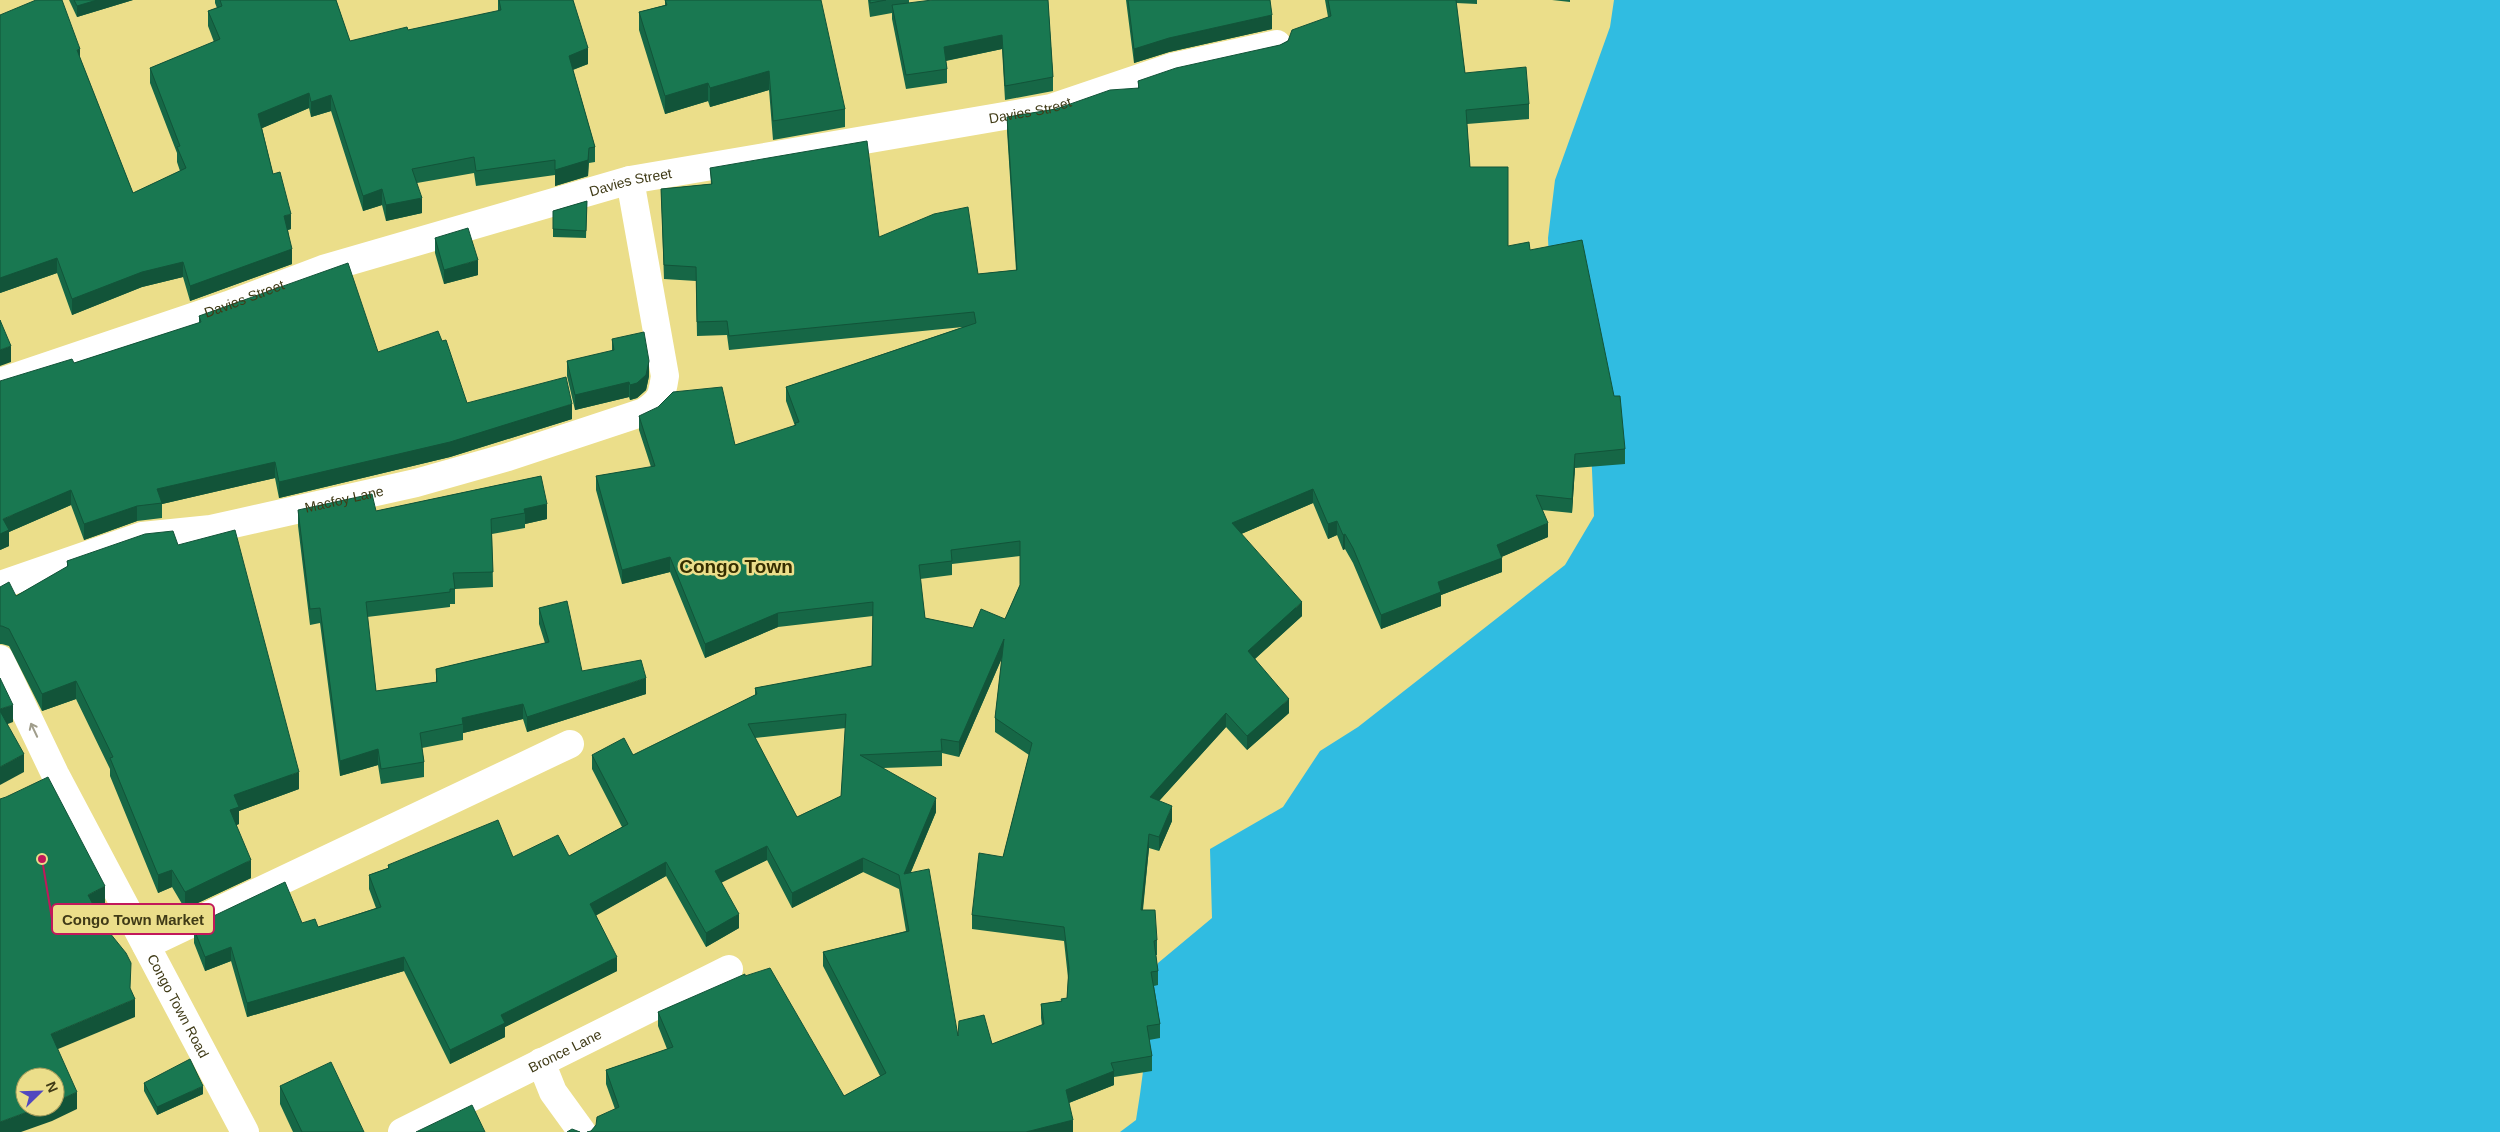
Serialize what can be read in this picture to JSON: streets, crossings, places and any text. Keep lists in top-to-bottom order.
{
  "streets": {
    "street": [
      "Davies Street",
      "Macfoy Lane",
      "Congo Town Road",
      "Bronce Lane"
    ]
  },
  "crossings": [
    ["Davies Street", "Macfoy Lane"]
  ],
  "one_way": ["Congo Town Road"],
  "districts": ["Congo Town"],
  "places": ["Congo Town Market"],
  "north": "top right"
}
